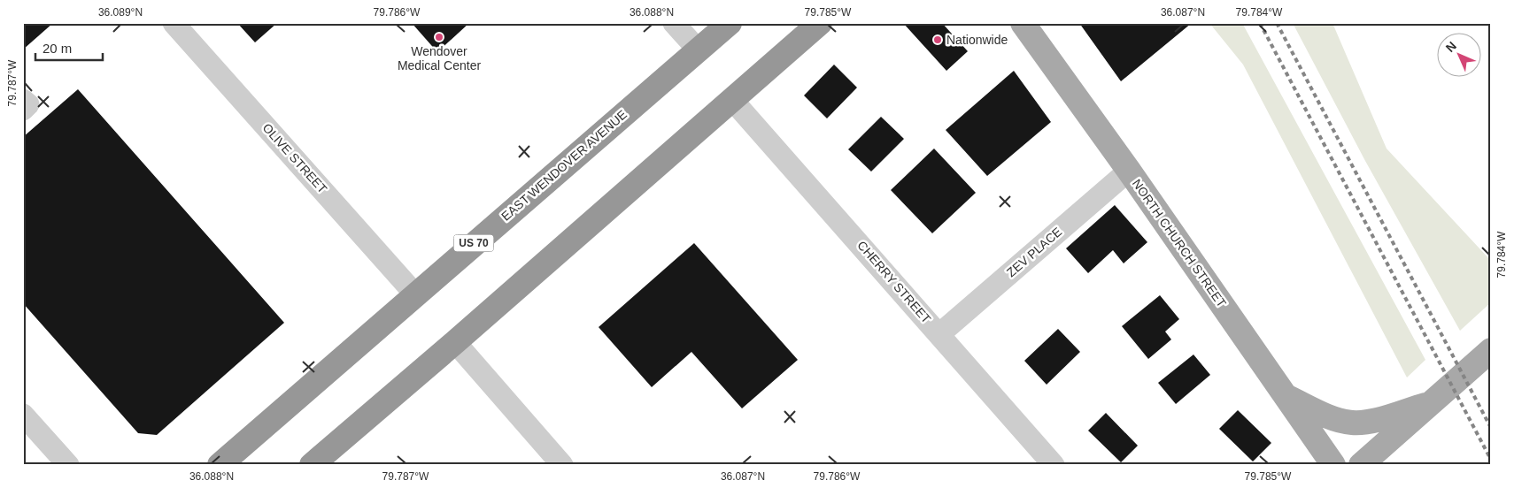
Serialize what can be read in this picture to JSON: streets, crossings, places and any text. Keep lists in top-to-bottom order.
{
  "streets": {
    "highway": ["EAST WENDOVER AVENUE", "US 70"],
    "main road": ["NORTH CHURCH STREET"],
    "street": ["OLIVE STREET", "ZEV PLACE", "CHERRY STREET"]
  },
  "crossings": [
    ["OLIVE STREET", "EAST WENDOVER AVENUE"],
    ["NORTH CHURCH STREET", "ZEV PLACE"],
    ["ZEV PLACE", "CHERRY STREET"]
  ],
  "places": ["Wendover Medical Center", "Nationwide"],
  "scale_bar": "20 m",
  "north": "top left",
  "coordinates": [
    "36.089°N",
    "79.786°W",
    "36.088°N",
    "79.785°W",
    "36.087°N",
    "79.784°W",
    "79.787°W"
  ]
}
